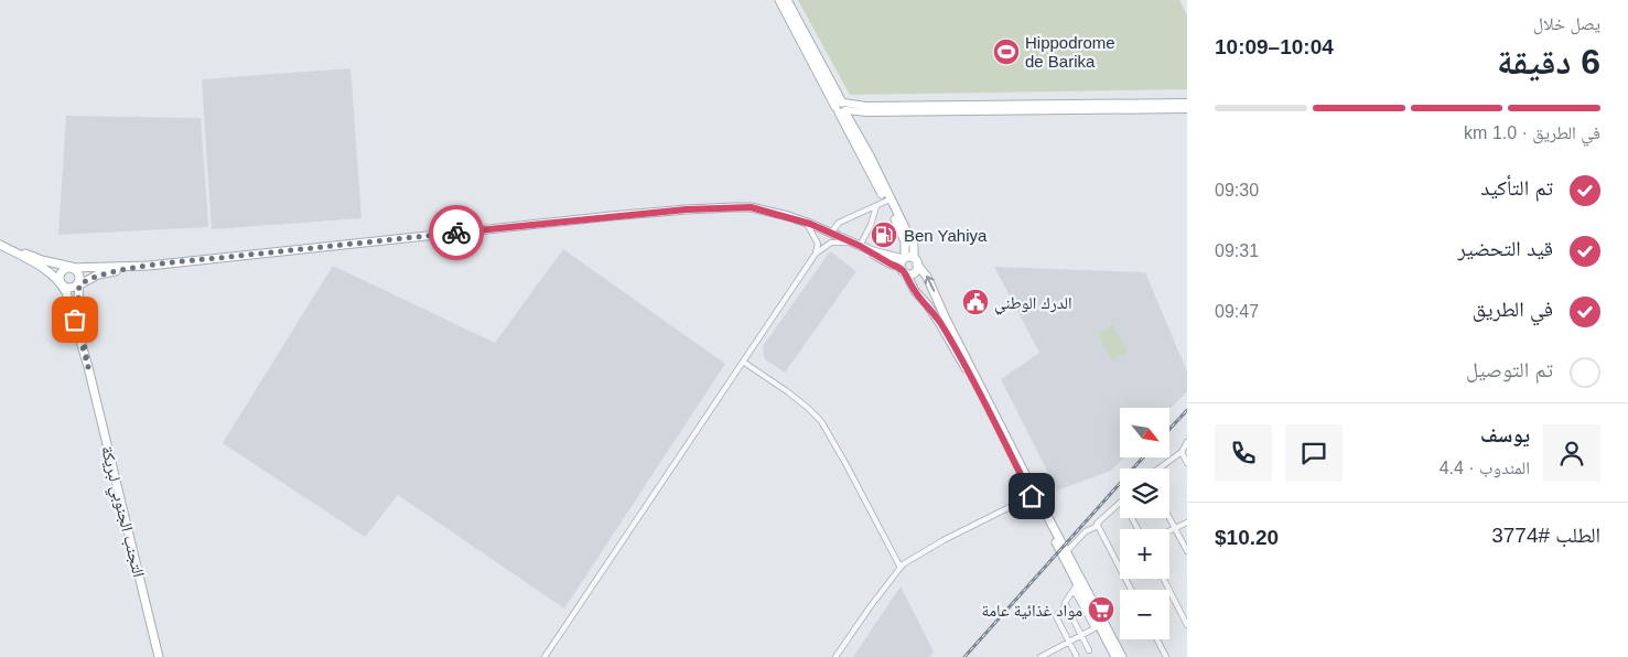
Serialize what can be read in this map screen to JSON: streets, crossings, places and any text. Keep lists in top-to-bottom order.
{
  "streets": {
    "main road": ["التجنب الجنوبي لبريكة"]
  },
  "places": {
    "sports": ["Hippodrome de Barika"],
    "fuel station": ["Ben Yahiya"],
    "public building": ["الدرك الوطني"],
    "supermarket": ["مواد غذائية عامة"]
  },
  "north": "bottom right",
  "page": {
    "heading": ["6 دقيقة", "يصل خلال", "10:04–10:09"],
    "panel": [
      "يوسف",
      "المندوب · 4.4",
      "الطلب #3774",
      "$10.20"
    ],
    "bar": "في الطريق · 1.0 km",
    "list": [
      ["تم التأكيد", "09:30"],
      ["قيد التحضير", "09:31"],
      ["في الطريق", "09:47"],
      "تم التوصيل"
    ],
    "map_buttons": ["+", "−"]
  }
}
